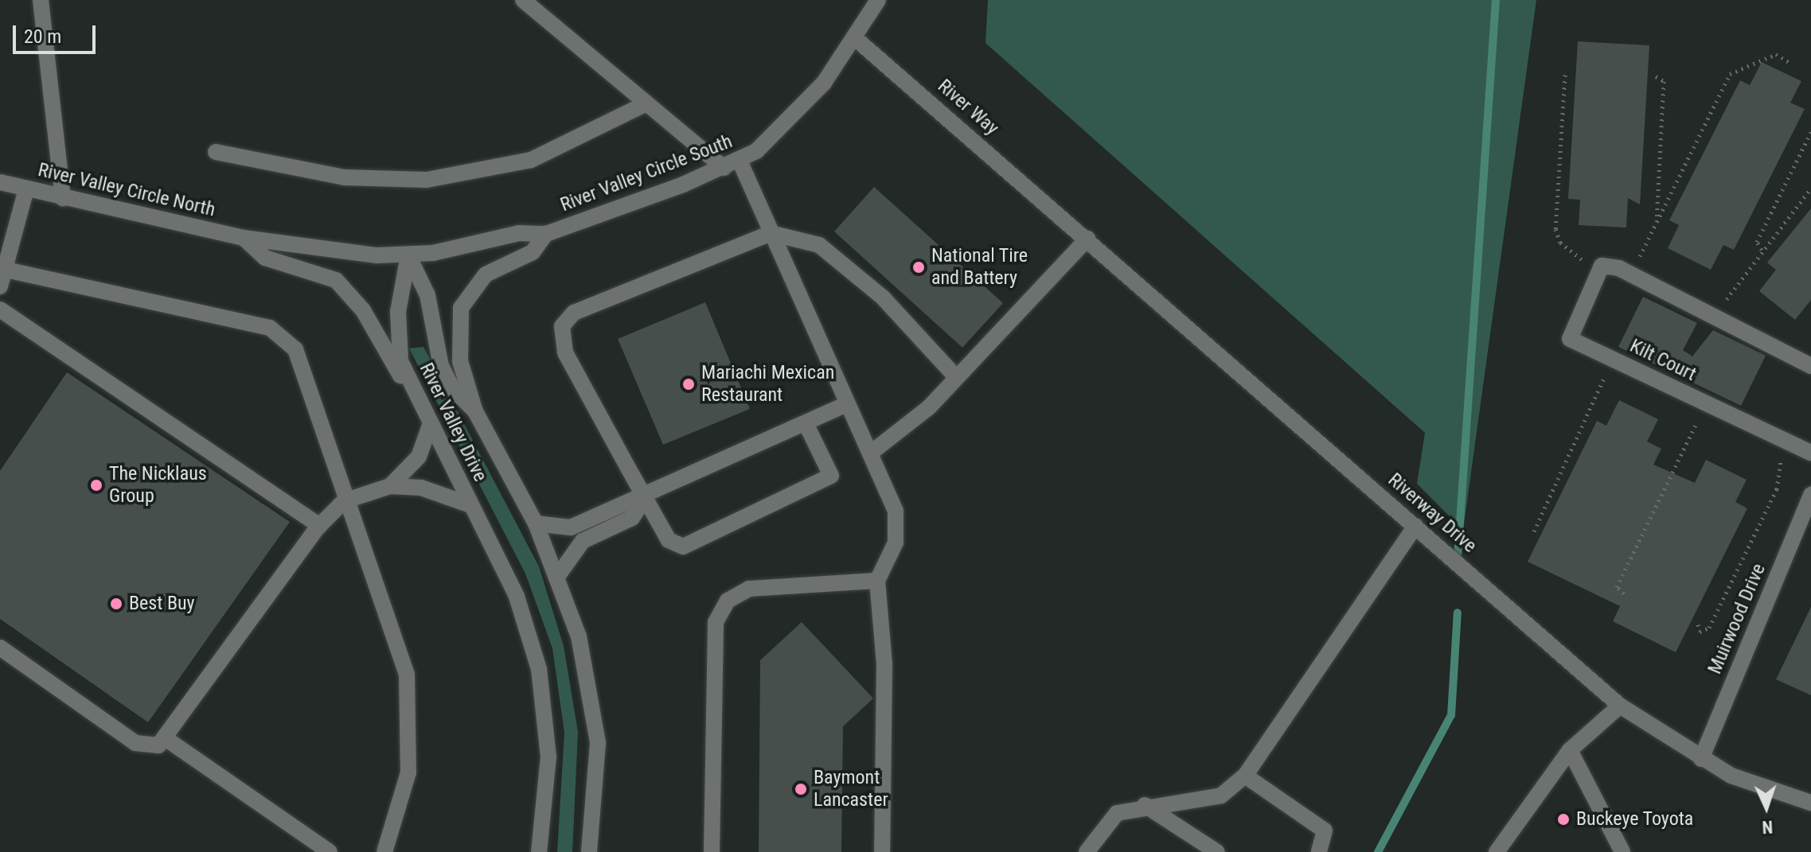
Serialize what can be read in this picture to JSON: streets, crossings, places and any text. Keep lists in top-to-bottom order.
{
  "streets": {
    "street": [
      "River Way",
      "River Valley Circle South",
      "River Valley Circle North",
      "Kilt Court",
      "River Valley Drive",
      "Riverway Drive",
      "Muirwood Drive"
    ]
  },
  "crossings": [
    ["River Way", "River Valley Circle South"],
    ["River Way", "Riverway Drive"],
    ["River Valley Circle South", "River Valley Circle North"],
    ["River Valley Circle South", "River Valley Drive"],
    ["River Valley Circle North", "River Valley Drive"],
    ["Riverway Drive", "Muirwood Drive"]
  ],
  "places": [
    "National Tire and Battery",
    "Mariachi Mexican Restaurant",
    "The Nicklaus Group",
    "Best Buy",
    "Baymont Lancaster",
    "Buckeye Toyota"
  ],
  "scale_bar": "20 m",
  "north": "bottom"
}
